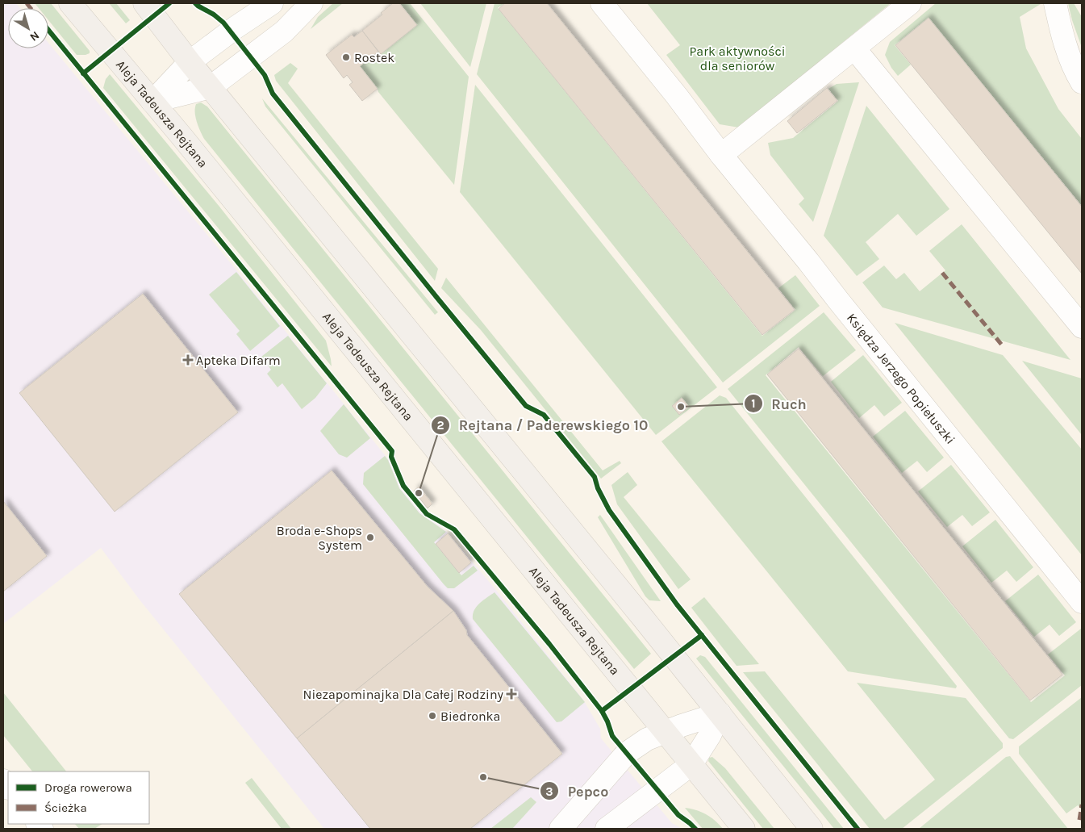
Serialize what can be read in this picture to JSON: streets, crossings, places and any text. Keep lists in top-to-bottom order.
{
  "streets": {
    "main road": ["Aleja Tadeusza Rejtana"],
    "street": ["Księdza Jerzego Popiełuszki"]
  },
  "parks": ["Park aktywności dla seniorów"],
  "places": {
    "other": [
      "Rostek",
      "Ruch",
      "Rejtana / Paderewskiego 10",
      "Broda e-Shops System",
      "Biedronka",
      "Pepco"
    ],
    "health": ["Apteka Difarm", "Niezapominajka Dla Całej Rodziny"]
  },
  "legend": ["Droga rowerowa", "Ścieżka"],
  "north": "bottom right"
}
